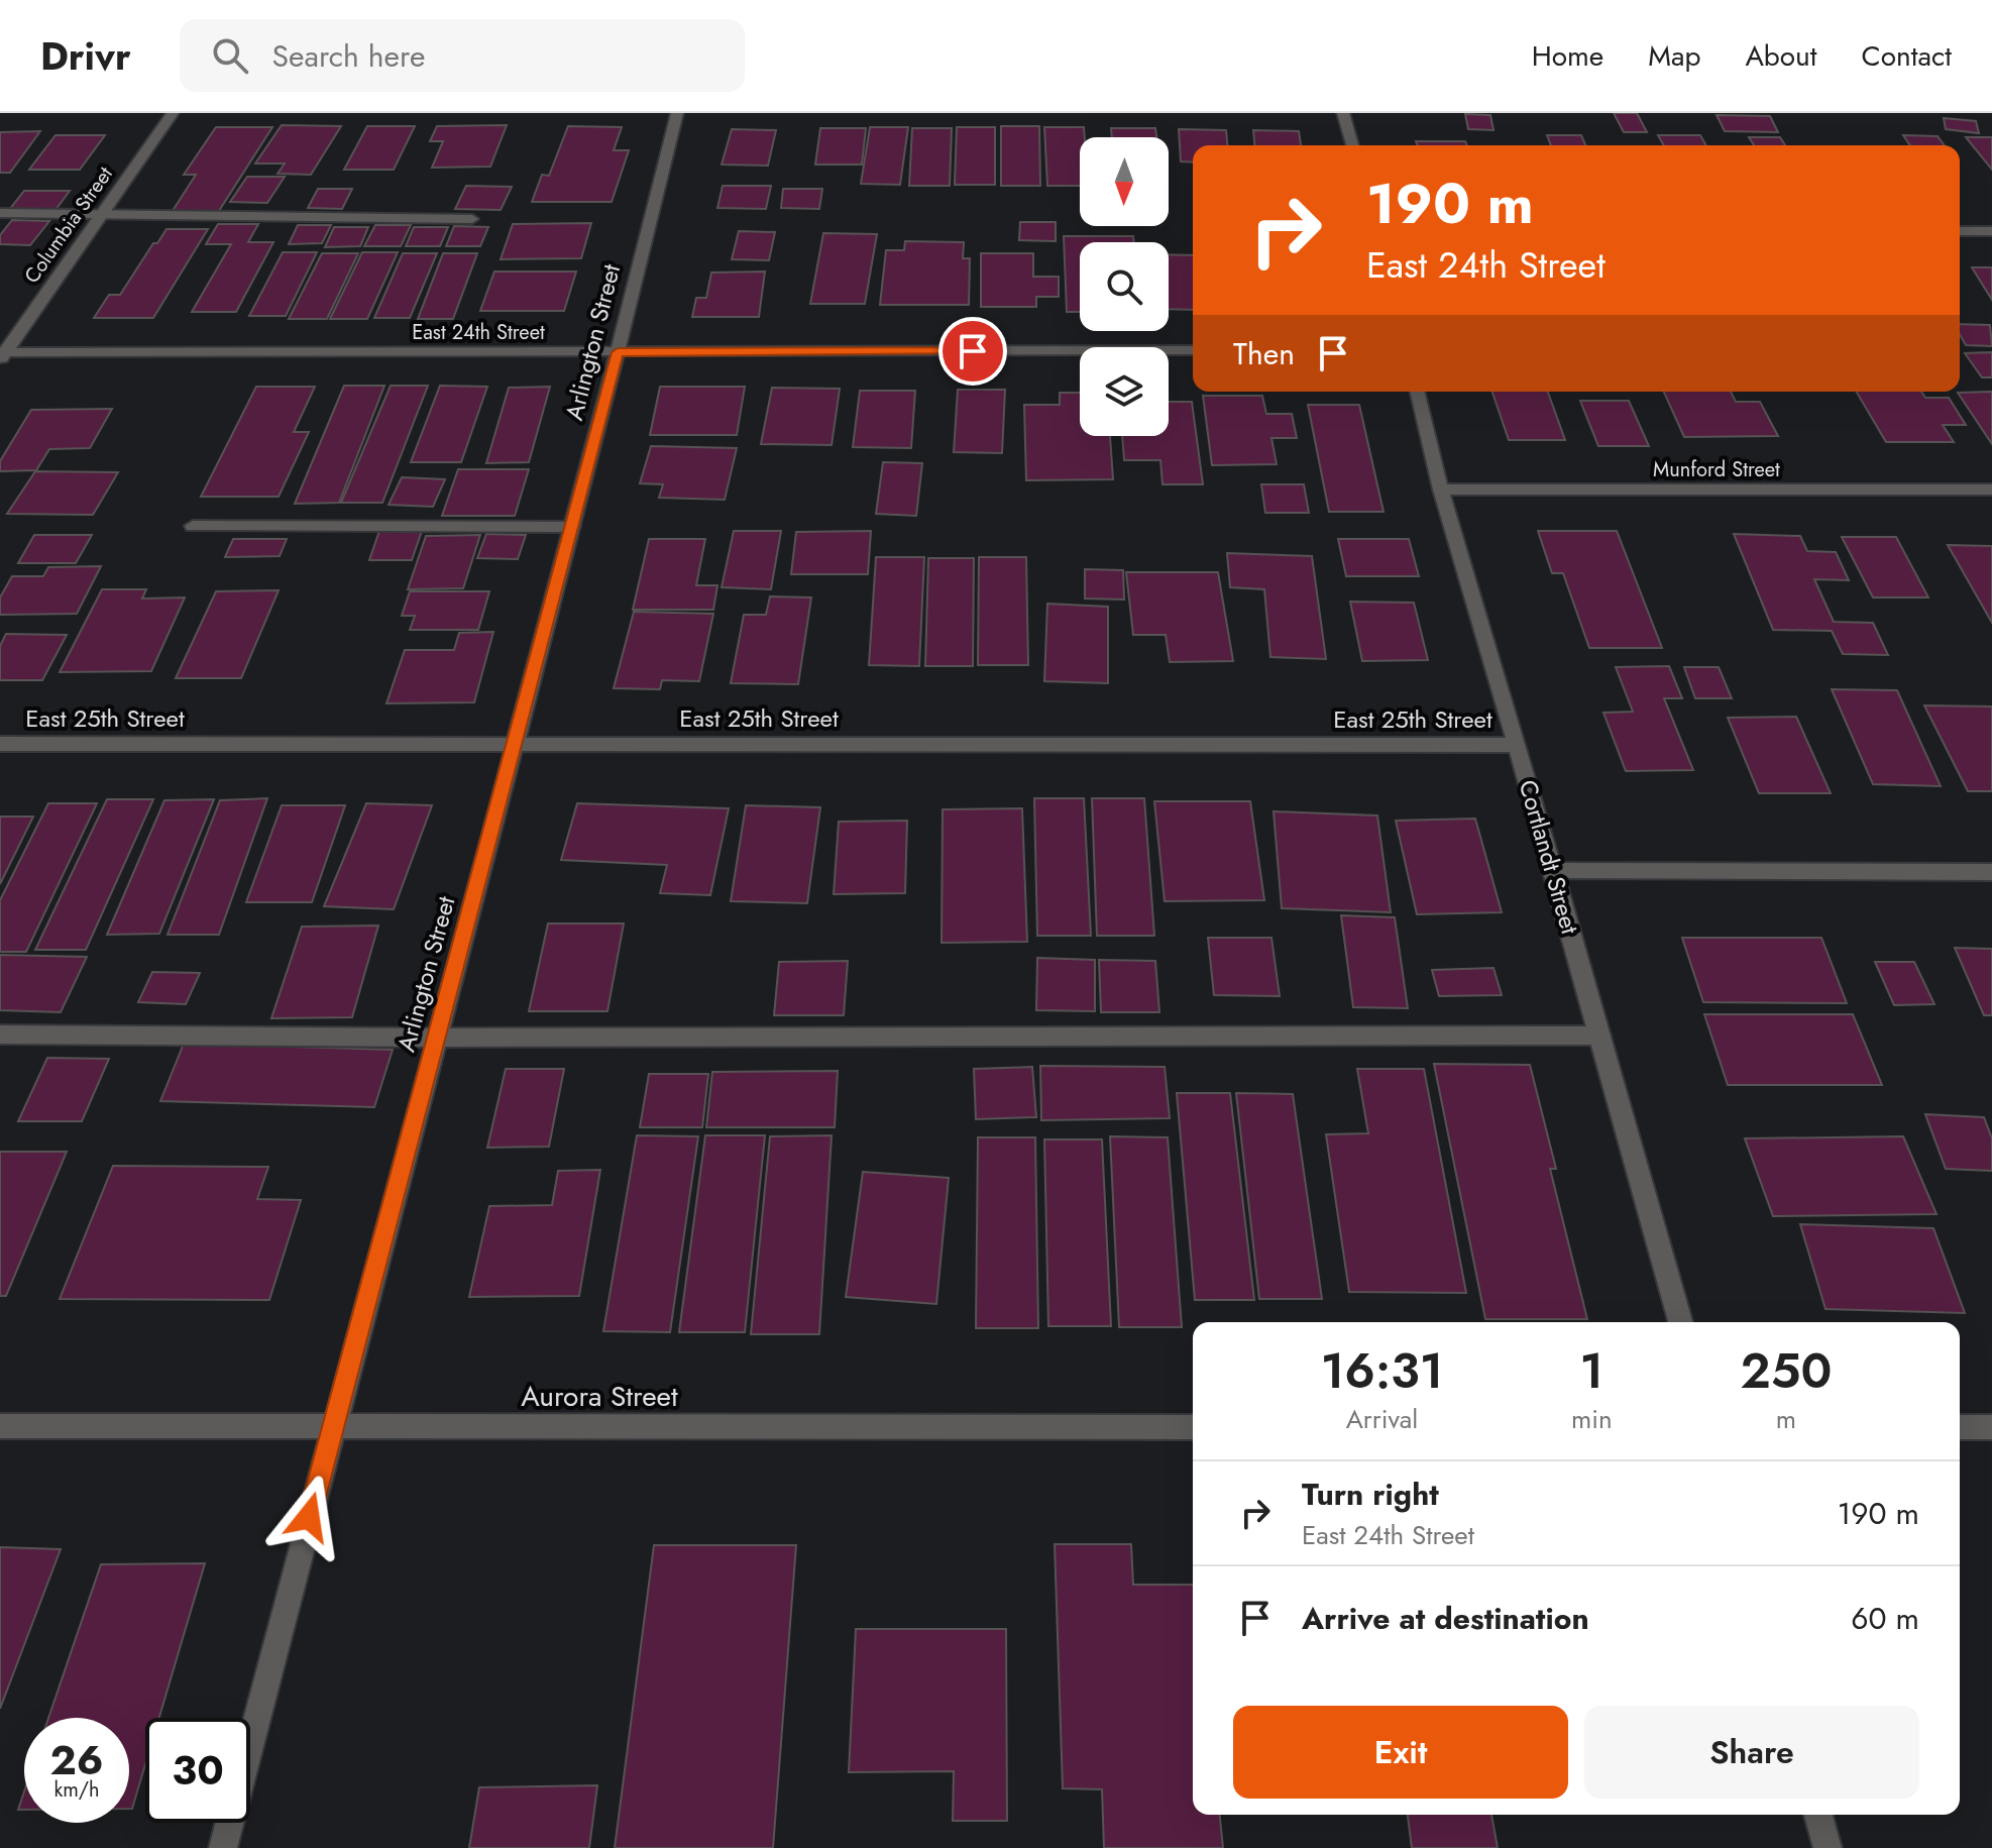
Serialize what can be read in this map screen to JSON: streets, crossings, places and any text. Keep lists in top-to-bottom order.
{
  "streets": {
    "street": [
      "Columbia Street",
      "East 24th Street",
      "Arlington Street",
      "Munford Street",
      "East 25th Street",
      "Cortlandt Street",
      "Aurora Street"
    ]
  },
  "crossings": [
    ["Columbia Street", "East 24th Street"],
    ["East 24th Street", "Arlington Street"],
    ["Arlington Street", "East 25th Street"],
    ["Arlington Street", "Aurora Street"],
    ["Munford Street", "Cortlandt Street"],
    ["East 25th Street", "Cortlandt Street"]
  ],
  "north": "bottom",
  "page": {
    "header": "Drivr",
    "search": "Search here",
    "nav": [
      "Home",
      "Map",
      "About",
      "Contact"
    ],
    "turn": ["190 m", "East 24th Street"],
    "then": "Then",
    "eta": [
      "16:31",
      "Arrival",
      "1",
      "min",
      "250",
      "m"
    ],
    "list": [
      {
        "name": "Turn right",
        "note": "East 24th Street",
        "value": "190 m"
      },
      {
        "name": "Arrive at destination",
        "value": "60 m"
      }
    ],
    "buttons": ["Exit", "Share"],
    "speed": "26 km/h",
    "limit": "30"
  }
}
